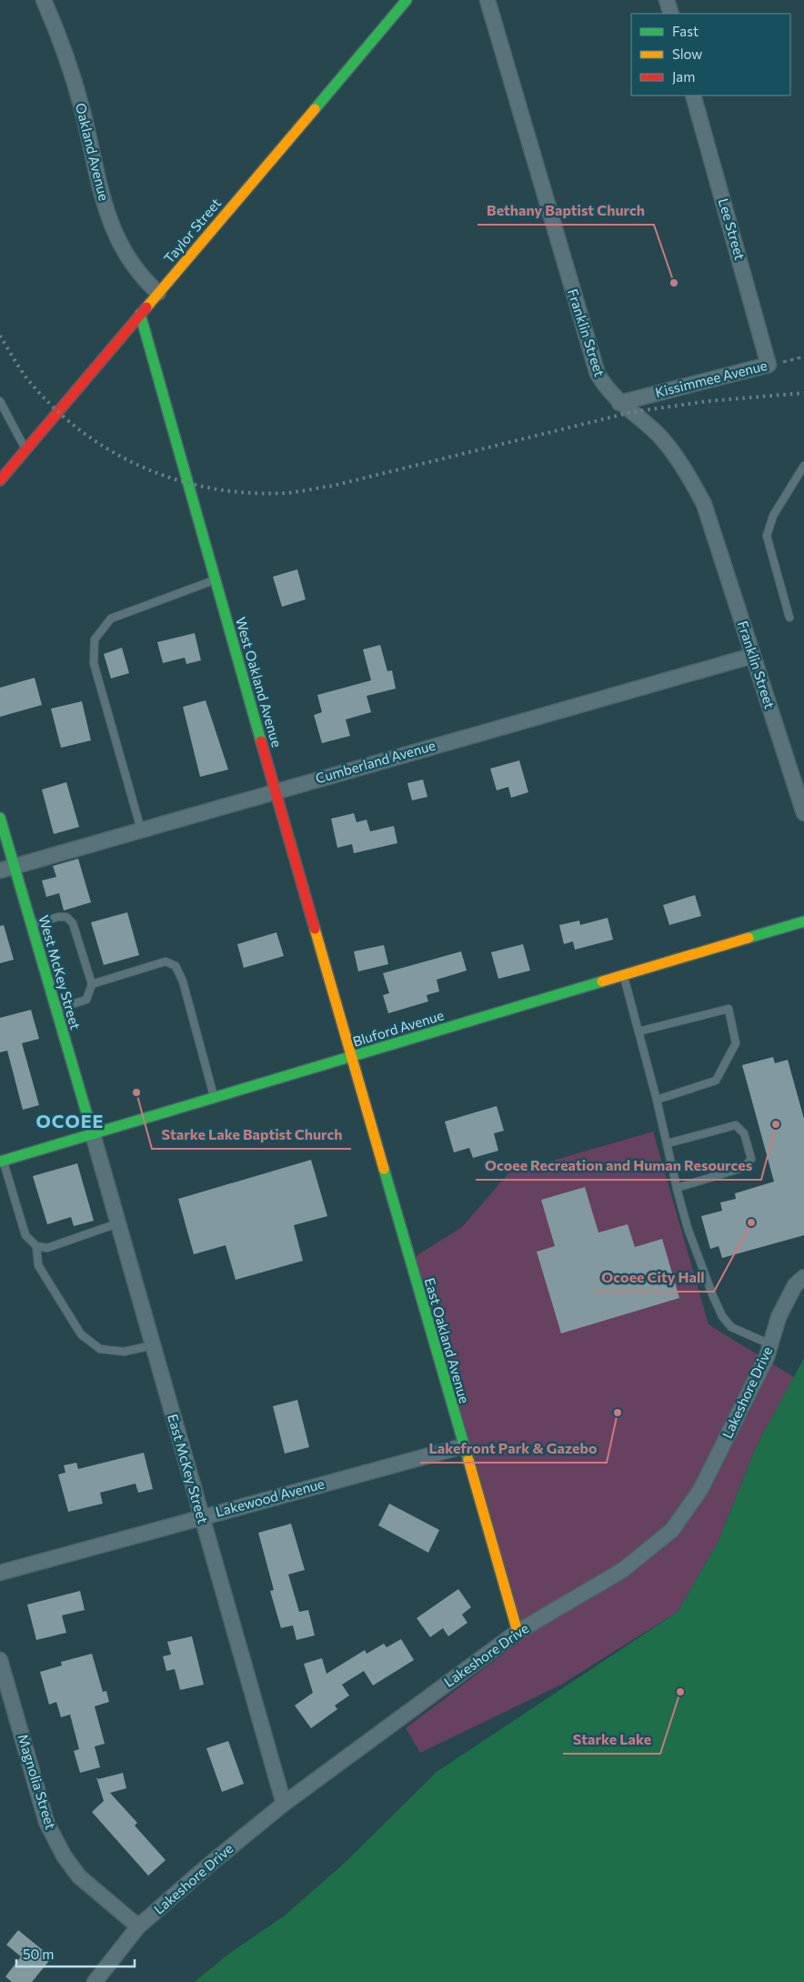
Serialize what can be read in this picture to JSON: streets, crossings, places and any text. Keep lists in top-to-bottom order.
{
  "streets": {
    "street": [
      "Oakland Avenue",
      "Lee Street",
      "Taylor Street",
      "Franklin Street",
      "Kissimmee Avenue",
      "West Oakland Avenue",
      "Cumberland Avenue",
      "West McKey Street",
      "Bluford Avenue",
      "East Oakland Avenue",
      "Lakeshore Drive",
      "East McKey Street",
      "Lakewood Avenue",
      "Magnolia Street"
    ]
  },
  "crossings": [
    ["Oakland Avenue", "Taylor Street"],
    ["Lee Street", "Kissimmee Avenue"],
    ["Taylor Street", "West Oakland Avenue"],
    ["Franklin Street", "Kissimmee Avenue"],
    ["Franklin Street", "Cumberland Avenue"],
    ["West Oakland Avenue", "Cumberland Avenue"],
    ["West Oakland Avenue", "Bluford Avenue"],
    ["West Oakland Avenue", "East Oakland Avenue"],
    ["Cumberland Avenue", "West McKey Street"],
    ["West McKey Street", "Bluford Avenue"],
    ["West McKey Street", "East McKey Street"],
    ["Bluford Avenue", "East Oakland Avenue"],
    ["Bluford Avenue", "East McKey Street"],
    ["East Oakland Avenue", "Lakeshore Drive"],
    ["East Oakland Avenue", "Lakewood Avenue"],
    ["Lakeshore Drive", "East McKey Street"],
    ["Lakeshore Drive", "Magnolia Street"],
    ["East McKey Street", "Lakewood Avenue"]
  ],
  "districts": ["OCOEE"],
  "places": [
    "Bethany Baptist Church",
    "Starke Lake Baptist Church",
    "Ocoee Recreation and Human Resources",
    "Ocoee City Hall",
    "Lakefront Park & Gazebo",
    "Starke Lake"
  ],
  "legend": ["Fast", "Slow", "Jam"],
  "scale_bar": "50 m"
}
